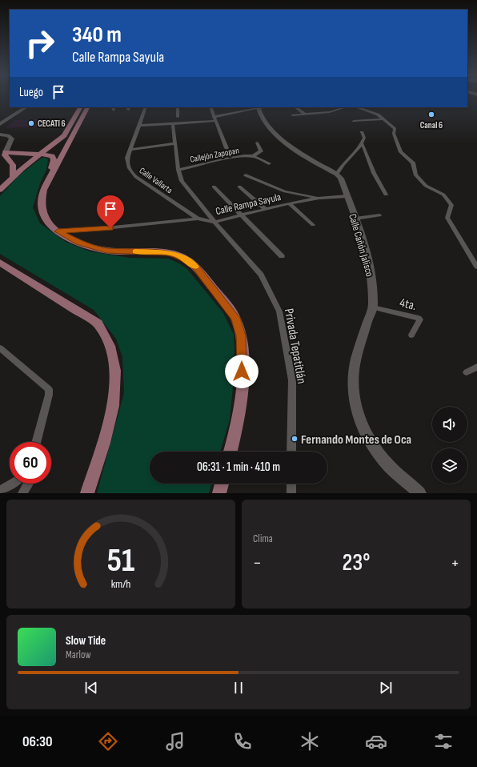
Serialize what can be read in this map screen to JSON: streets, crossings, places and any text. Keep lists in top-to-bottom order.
{
  "streets": {
    "street": [
      "Callejón Zapopan",
      "Calle Vallarta",
      "Calle Rampa Sayula",
      "Calle Cañón Jalisco",
      "4ta.",
      "Privada Tepatitlán"
    ]
  },
  "crossings": [
    ["Callejón Zapopan", "Privada Tepatitlán"],
    ["Calle Vallarta", "Calle Rampa Sayula"],
    ["Calle Rampa Sayula", "Calle Cañón Jalisco"],
    ["Calle Rampa Sayula", "Privada Tepatitlán"],
    ["Calle Cañón Jalisco", "4ta."]
  ],
  "places": ["Canal 6", "CECATI 6", "Fernando Montes de Oca"],
  "page": {
    "turn": ["340 m", "Calle Rampa Sayula"],
    "then": "Luego",
    "limit": "60",
    "trip": "06:31 · 1 min · 410 m",
    "tile": "Clima",
    "heat": ["−", "23°", "+"],
    "song": ["Slow Tide", "Marlow"],
    "tabs": "06:30",
    "gauge": ["51", "km/h"]
  }
}
